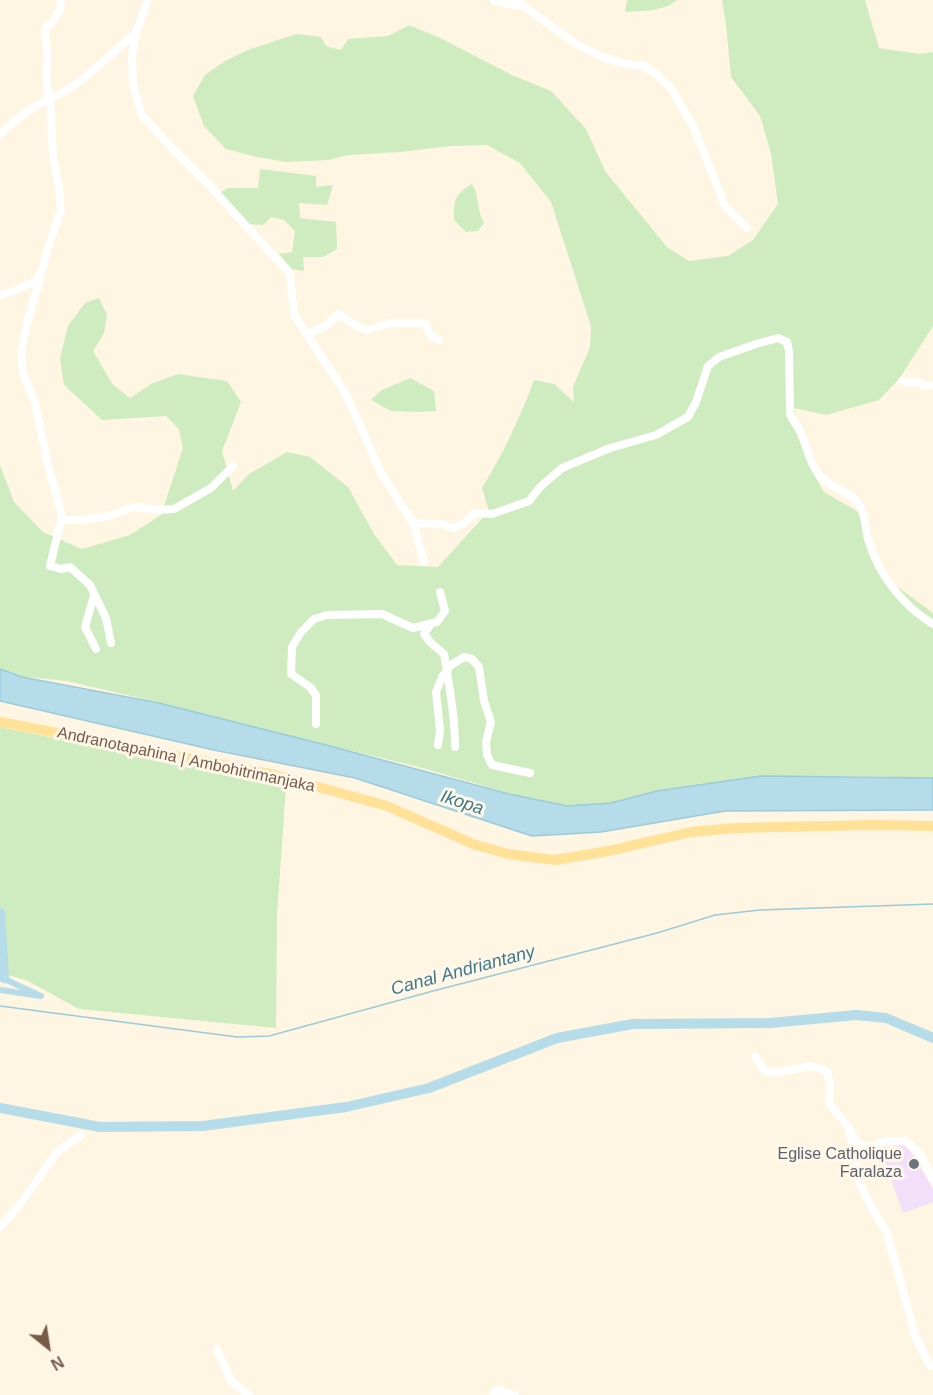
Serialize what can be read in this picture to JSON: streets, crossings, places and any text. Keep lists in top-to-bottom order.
{
  "streets": {
    "main road": ["Andranotapahina | Ambohitrimanjaka"]
  },
  "water": ["Ikopa", "Canal Andriantany"],
  "places": ["Eglise Catholique Faralaza"],
  "north": "bottom right"
}
